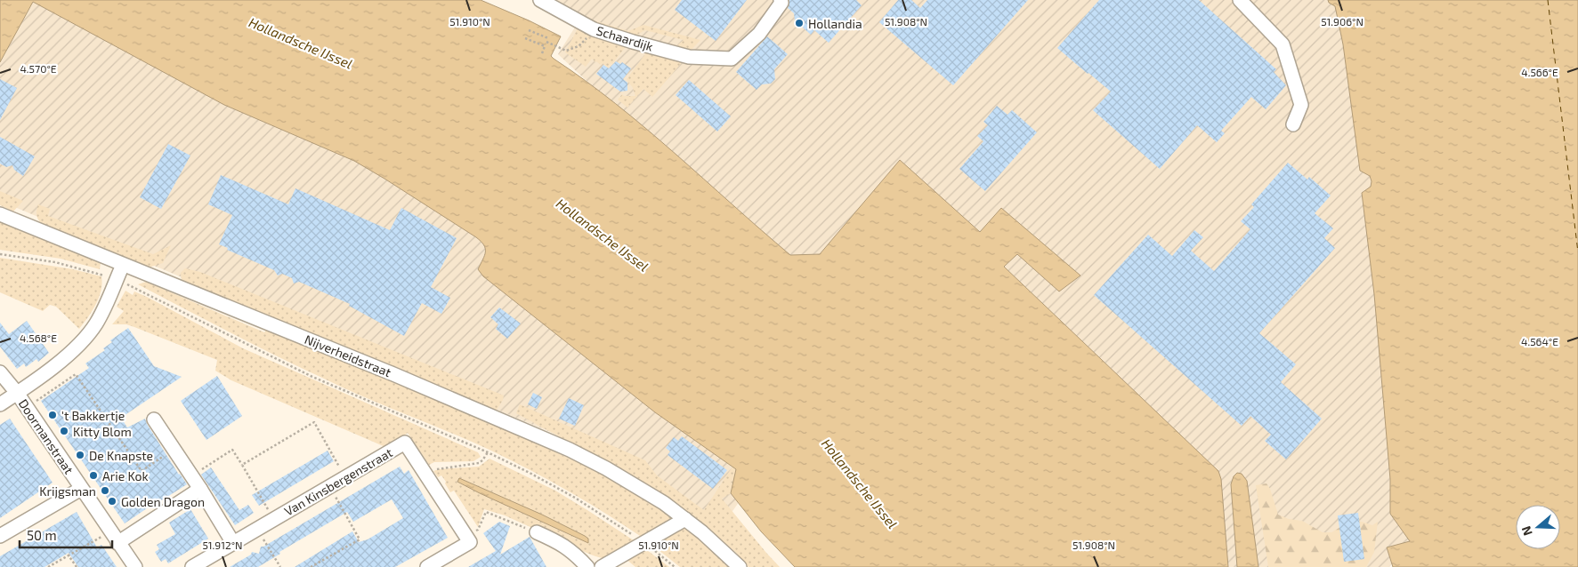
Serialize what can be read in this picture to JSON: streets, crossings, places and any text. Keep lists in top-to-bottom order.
{
  "streets": {
    "street": [
      "Schaardijk",
      "Nijverheidstraat",
      "Doormanstraat",
      "Van Kinsbergenstraat"
    ]
  },
  "water": ["Hollandsche IJssel"],
  "places": [
    "Hollandia",
    "'t Bakkertje",
    "Kitty Blom",
    "De Knapste",
    "Arie Kok",
    "Krijgsman",
    "Golden Dragon"
  ],
  "scale_bar": "50 m",
  "north": "left",
  "coordinates": [
    "51.908°N",
    "51.906°N",
    "51.910°N",
    "4.570°E",
    "4.566°E",
    "4.568°E",
    "4.564°E",
    "51.912°N"
  ]
}
